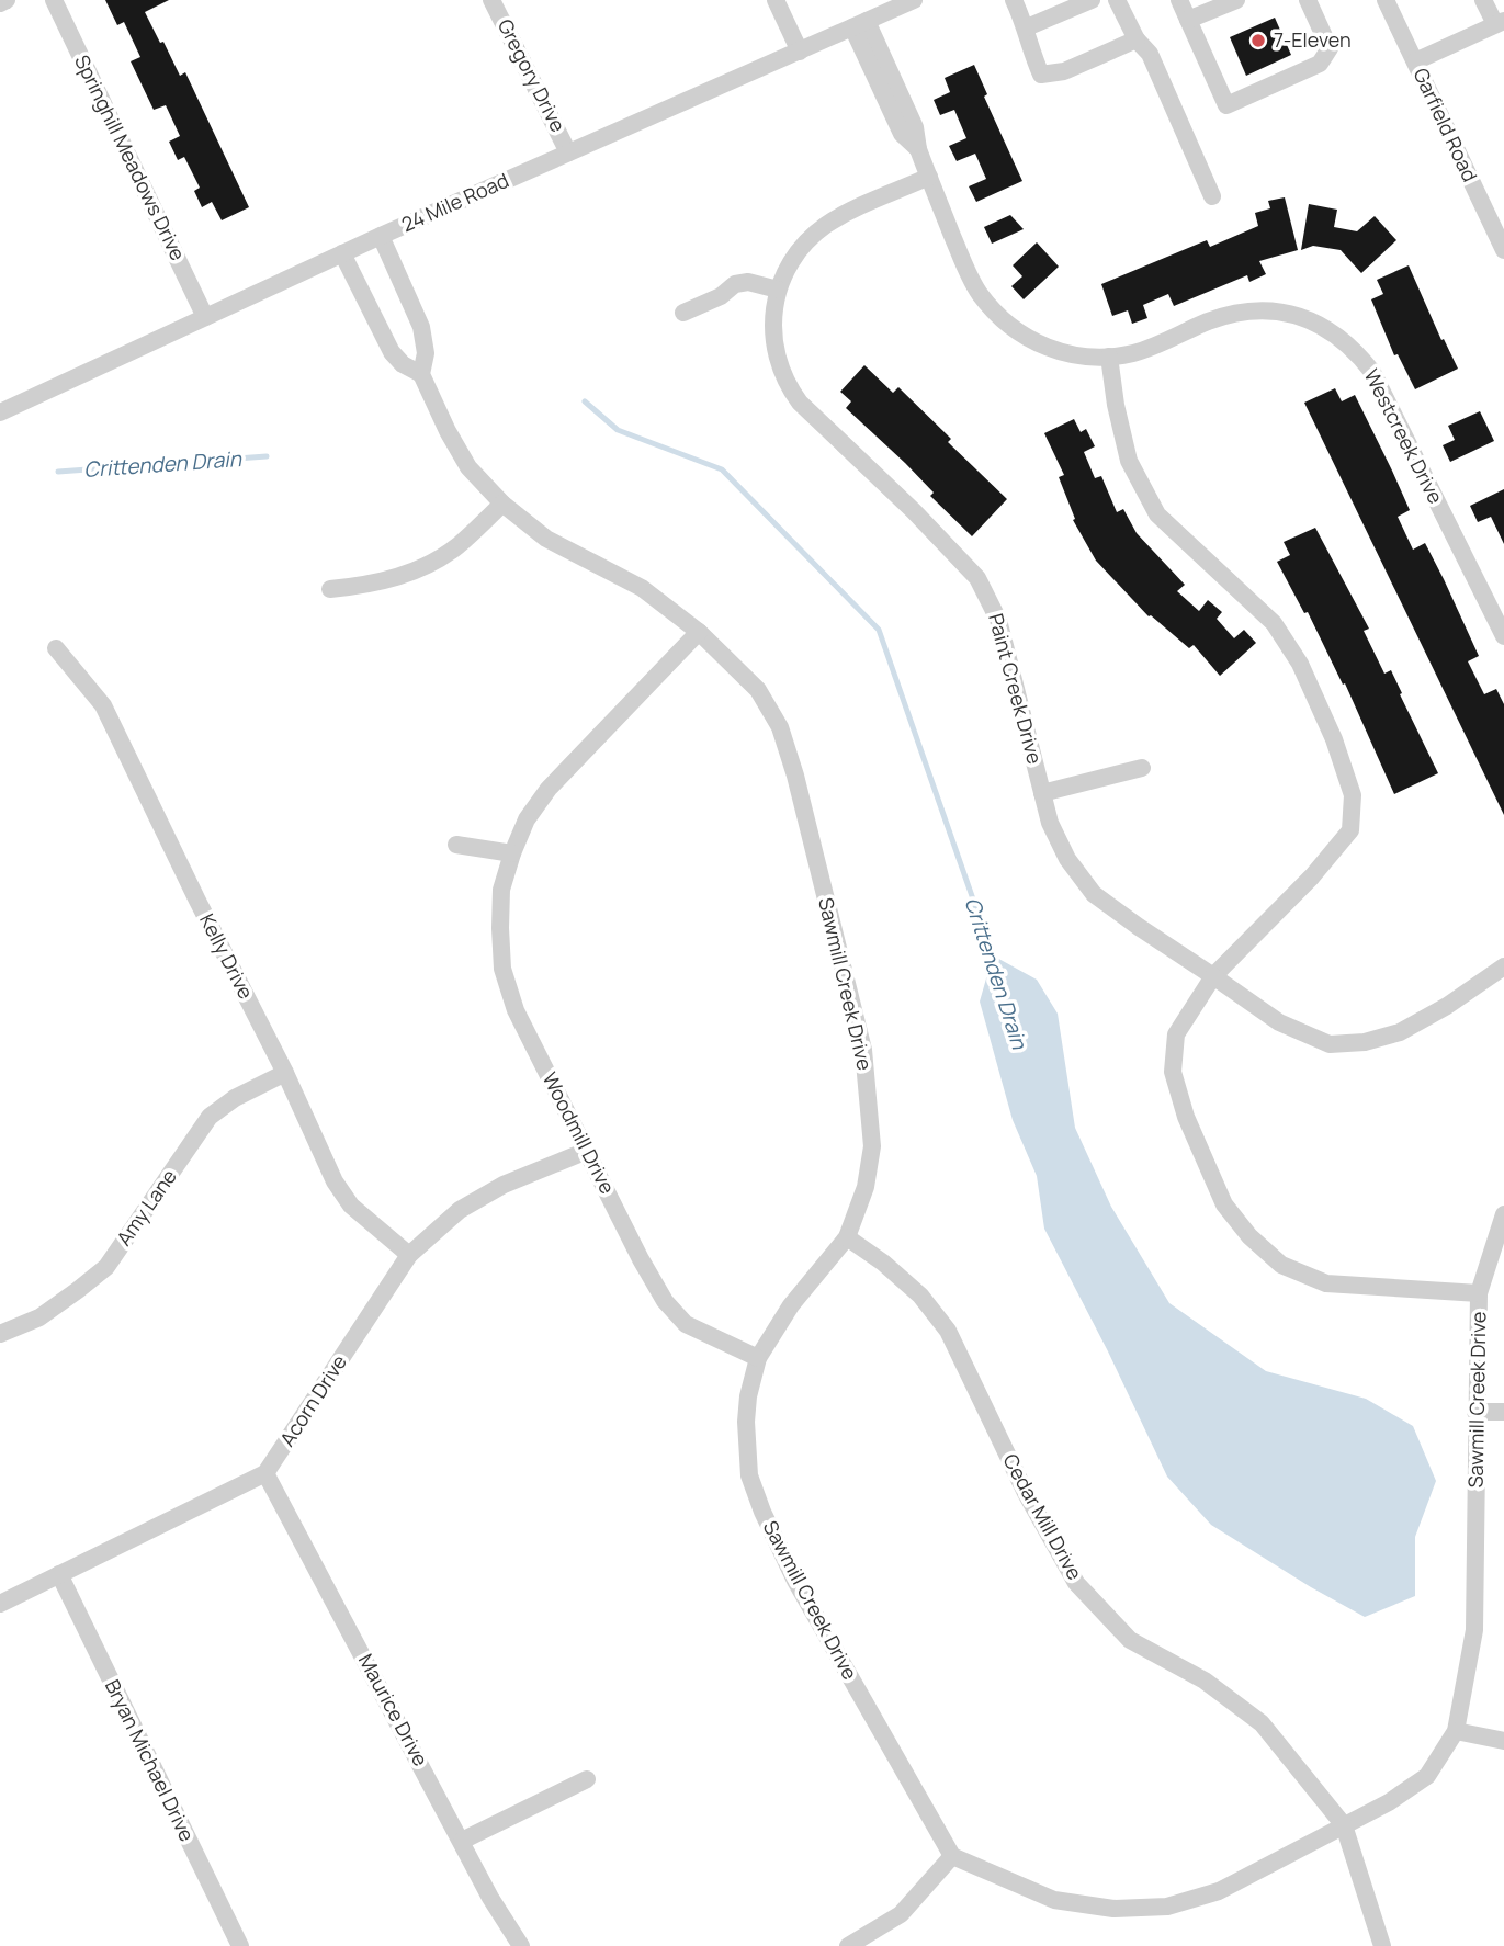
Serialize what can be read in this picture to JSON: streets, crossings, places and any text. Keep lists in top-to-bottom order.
{
  "streets": {
    "street": [
      "Gregory Drive",
      "Garfield Road",
      "Springhill Meadows Drive",
      "24 Mile Road",
      "Westcreek Drive",
      "Paint Creek Drive",
      "Kelly Drive",
      "Sawmill Creek Drive",
      "Woodmill Drive",
      "Amy Lane",
      "Acorn Drive",
      "Cedar Mill Drive",
      "Maurice Drive",
      "Bryan Michael Drive"
    ]
  },
  "crossings": [
    ["Gregory Drive", "24 Mile Road"],
    ["Springhill Meadows Drive", "24 Mile Road"],
    ["24 Mile Road", "Westcreek Drive"],
    ["24 Mile Road", "Sawmill Creek Drive"],
    ["Westcreek Drive", "Paint Creek Drive"],
    ["Kelly Drive", "Amy Lane"],
    ["Kelly Drive", "Acorn Drive"],
    ["Sawmill Creek Drive", "Woodmill Drive"],
    ["Sawmill Creek Drive", "Cedar Mill Drive"],
    ["Woodmill Drive", "Acorn Drive"],
    ["Acorn Drive", "Maurice Drive"]
  ],
  "water": ["Crittenden Drain"],
  "places": ["7-Eleven"]
}
